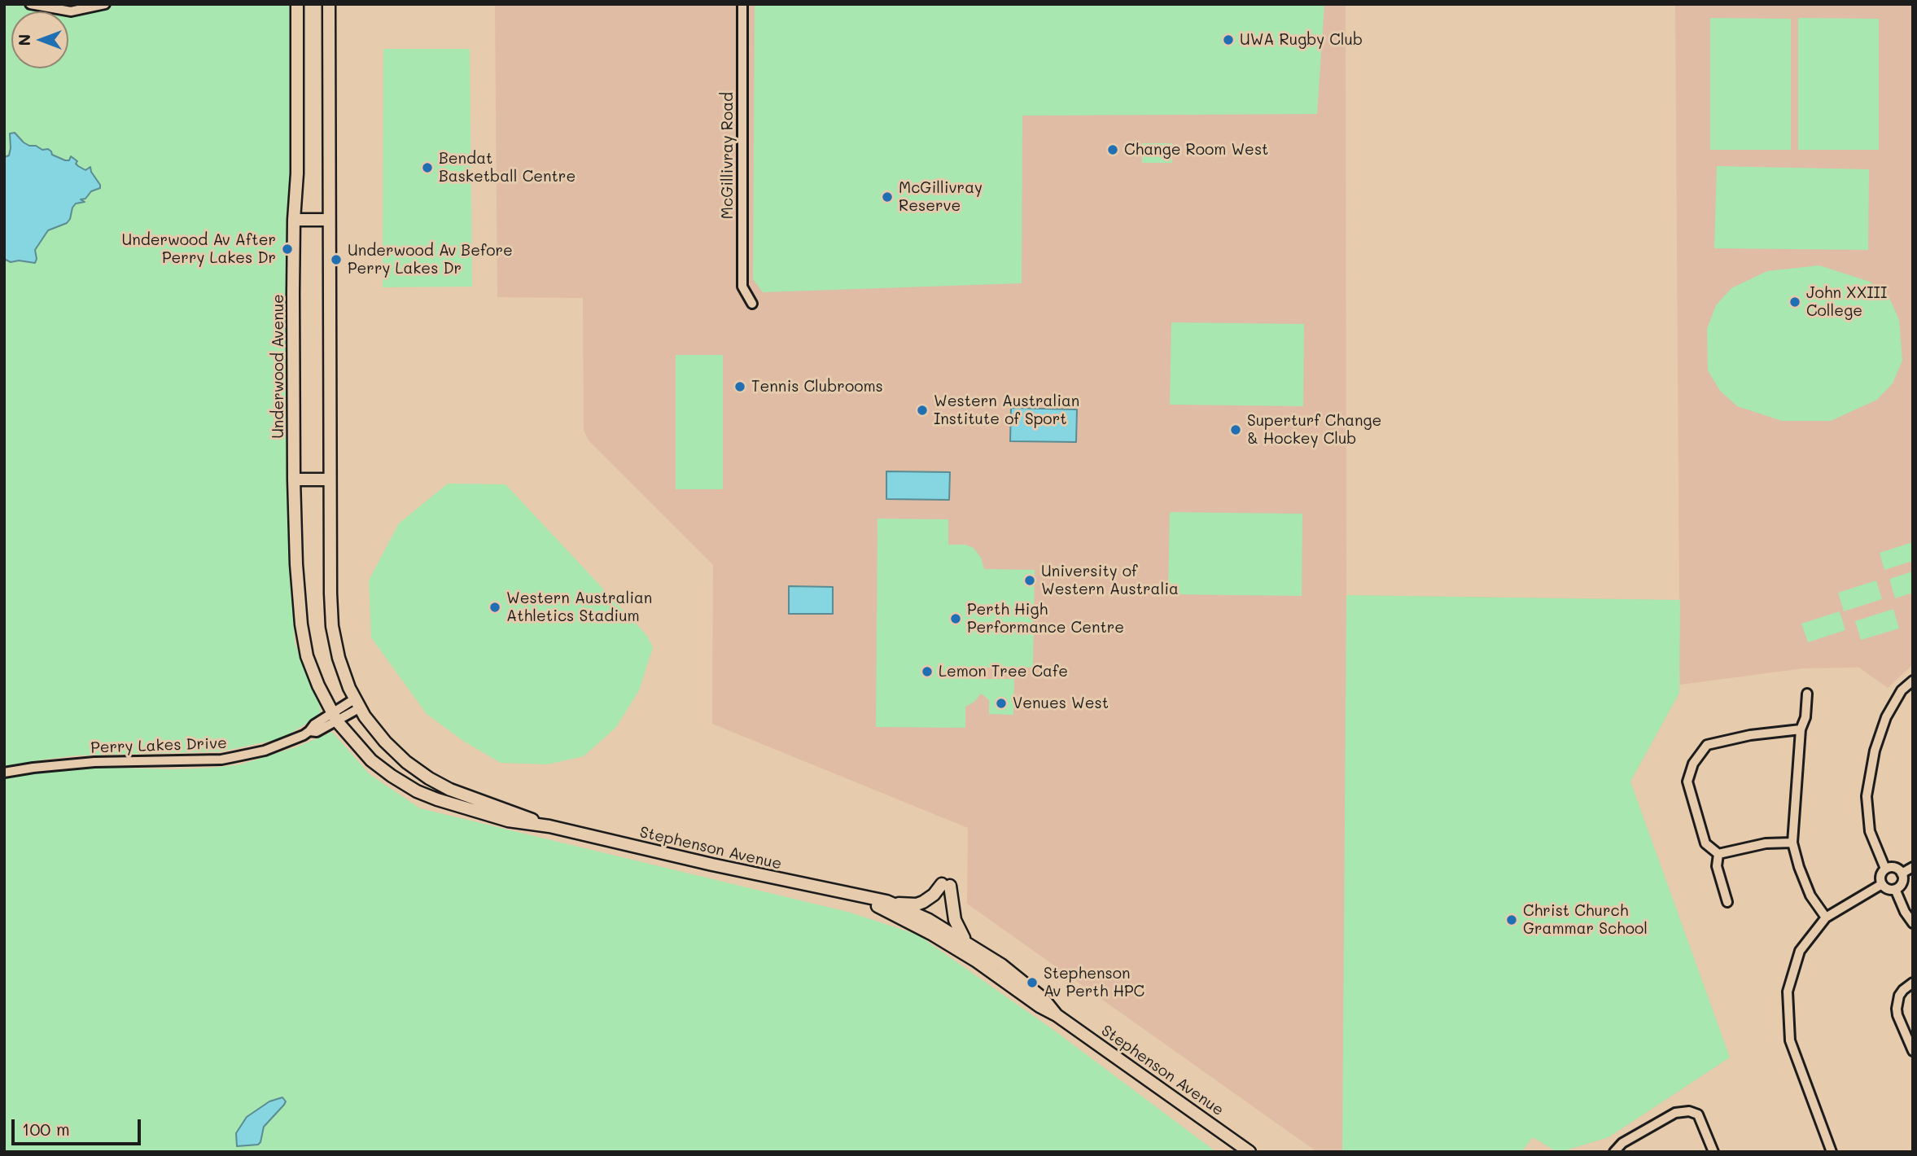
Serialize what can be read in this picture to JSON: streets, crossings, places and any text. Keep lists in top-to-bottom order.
{
  "streets": {
    "main road": ["Underwood Avenue", "Stephenson Avenue"],
    "street": ["McGillivray Road", "Perry Lakes Drive"]
  },
  "crossings": [
    ["Underwood Avenue", "Perry Lakes Drive"],
    ["Underwood Avenue", "Stephenson Avenue"],
    ["Perry Lakes Drive", "Stephenson Avenue"]
  ],
  "places": [
    "UWA Rugby Club",
    "Change Room West",
    "Bendat Basketball Centre",
    "McGillivray Reserve",
    "Underwood Av After Perry Lakes Dr",
    "Underwood Av Before Perry Lakes Dr",
    "John XXIII College",
    "Tennis Clubrooms",
    "Western Australian Institute of Sport",
    "Superturf Change & Hockey Club",
    "University of Western Australia",
    "Western Australian Athletics Stadium",
    "Perth High Performance Centre",
    "Lemon Tree Cafe",
    "Venues West",
    "Christ Church Grammar School",
    "Stephenson Av Perth HPC"
  ],
  "scale_bar": "100 m",
  "north": "left"
}
